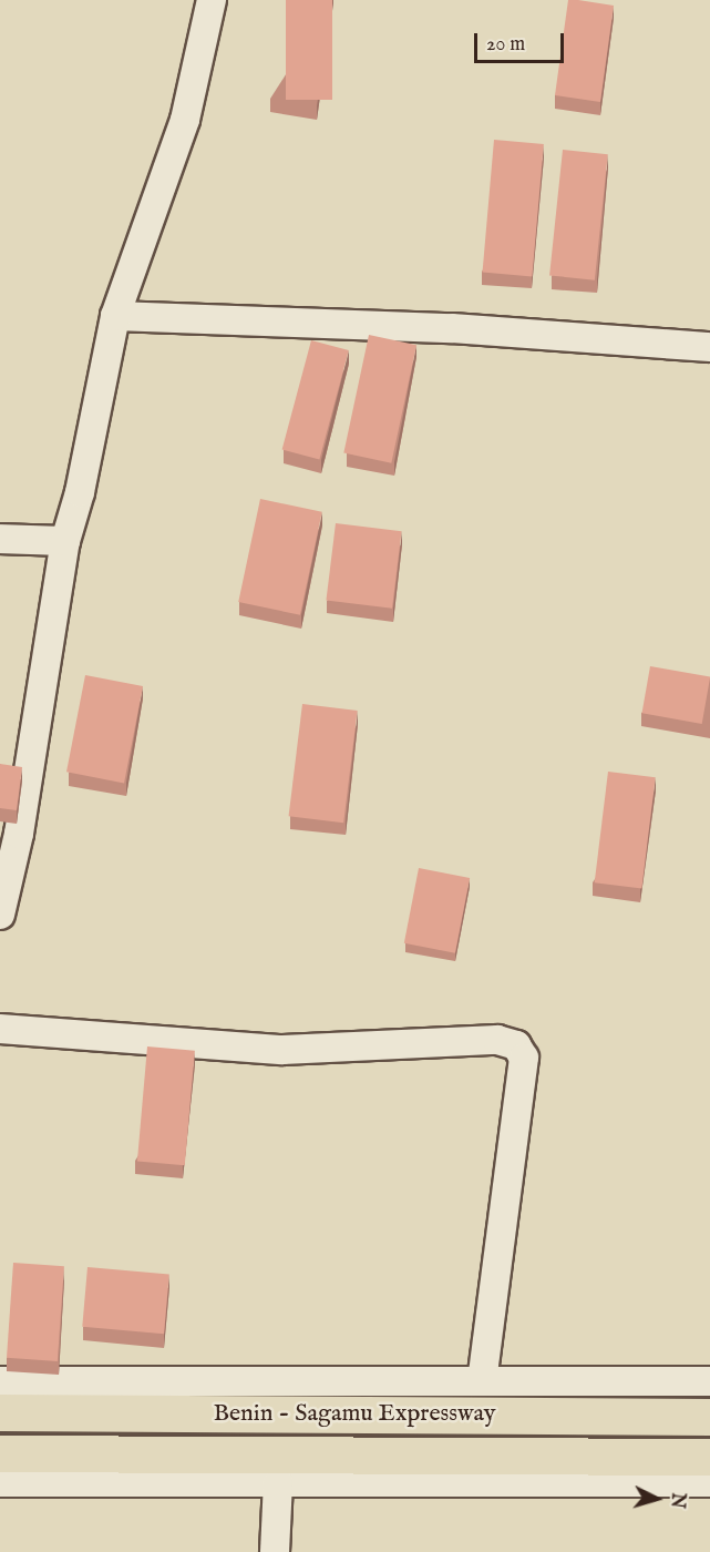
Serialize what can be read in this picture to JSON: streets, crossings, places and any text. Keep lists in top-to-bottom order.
{
  "streets": {
    "highway": ["Benin - Sagamu Expressway"]
  },
  "scale_bar": "20 m",
  "north": "right"
}
